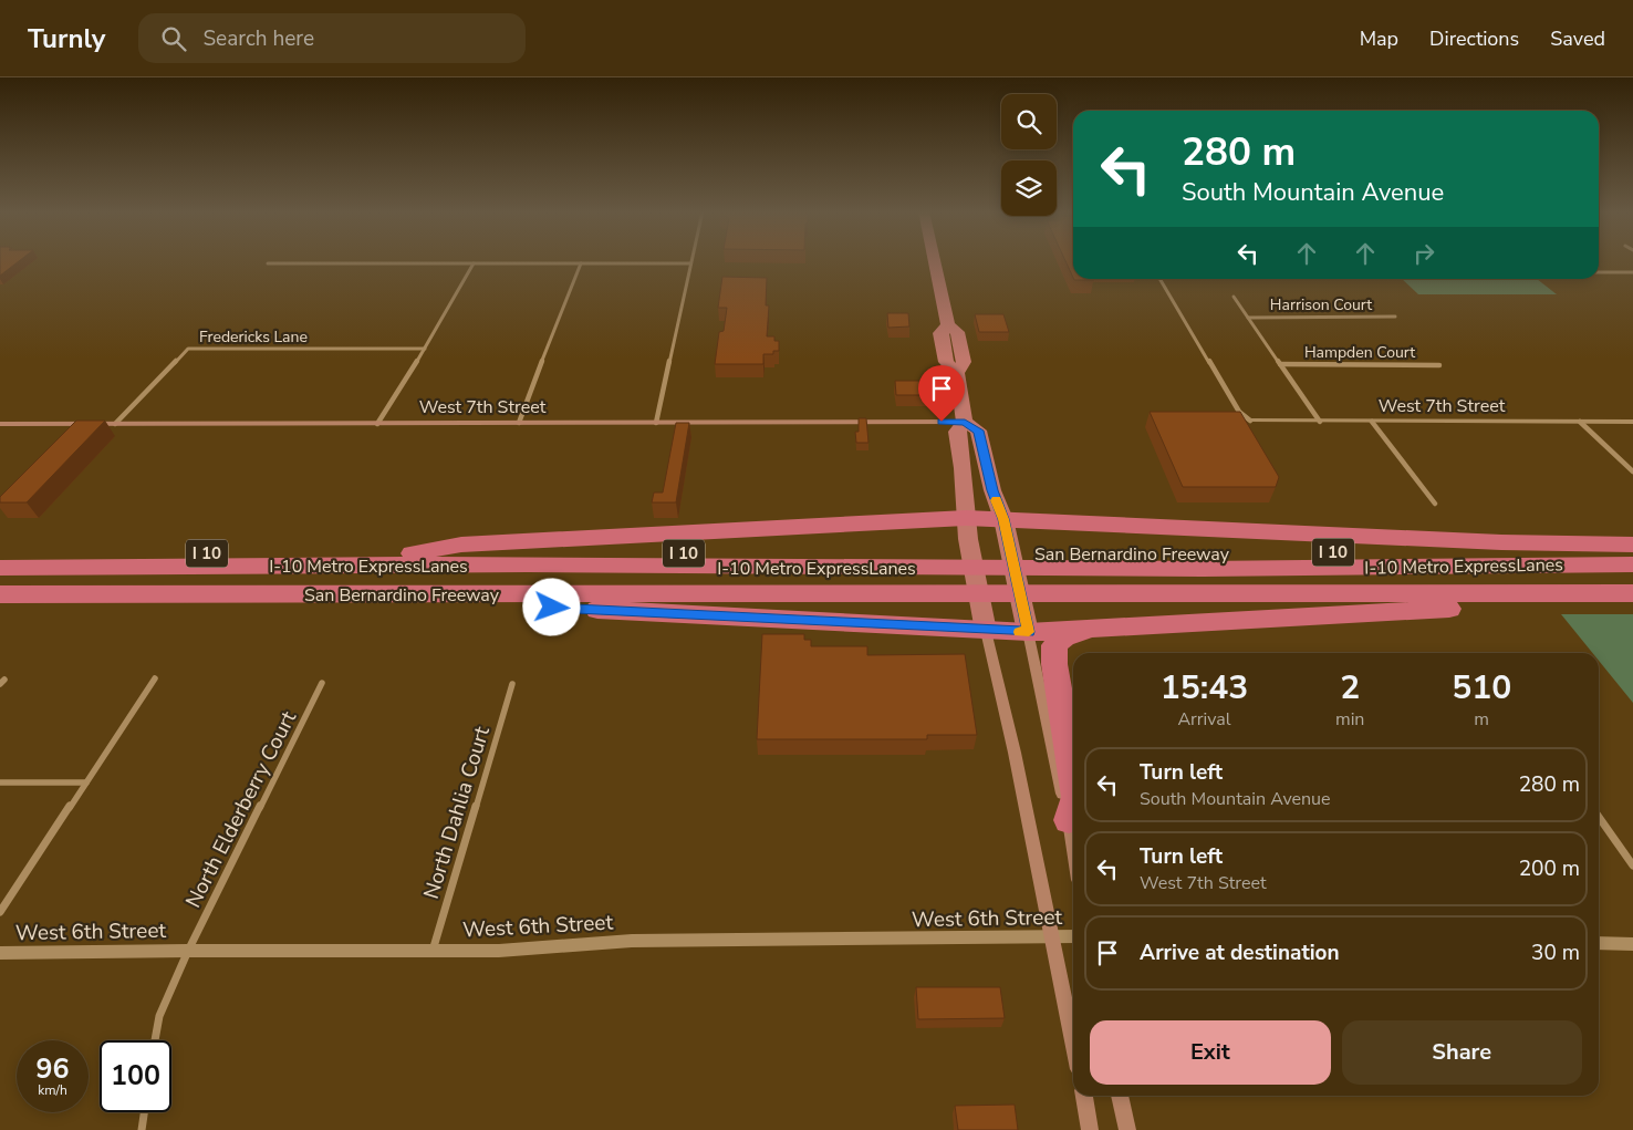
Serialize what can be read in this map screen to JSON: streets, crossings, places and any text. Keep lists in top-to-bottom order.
{
  "streets": {
    "highway": ["I 10", "San Bernardino Freeway", "I-10 Metro ExpressLanes"],
    "main road": ["West 7th Street"],
    "street": [
      "Harrison Court",
      "Fredericks Lane",
      "Hampden Court",
      "North Elderberry Court",
      "North Dahlia Court",
      "West 6th Street"
    ]
  },
  "crossings": [
    ["Fredericks Lane", "West 7th Street"],
    ["San Bernardino Freeway", "I-10 Metro ExpressLanes"],
    ["North Elderberry Court", "West 6th Street"],
    ["North Dahlia Court", "West 6th Street"]
  ],
  "page": {
    "header": "Turnly",
    "search": "Search here",
    "nav": ["Map", "Directions", "Saved"],
    "turn": ["280 m", "South Mountain Avenue"],
    "eta": [
      "15:43",
      "Arrival",
      "2",
      "min",
      "510",
      "m"
    ],
    "list": [
      {
        "name": "Turn left",
        "note": "South Mountain Avenue",
        "value": "280 m"
      },
      {
        "name": "Turn left",
        "note": "West 7th Street",
        "value": "200 m"
      },
      {
        "name": "Arrive at destination",
        "value": "30 m"
      }
    ],
    "buttons": ["Exit", "Share"],
    "speed": "96 km/h",
    "limit": "100"
  }
}
